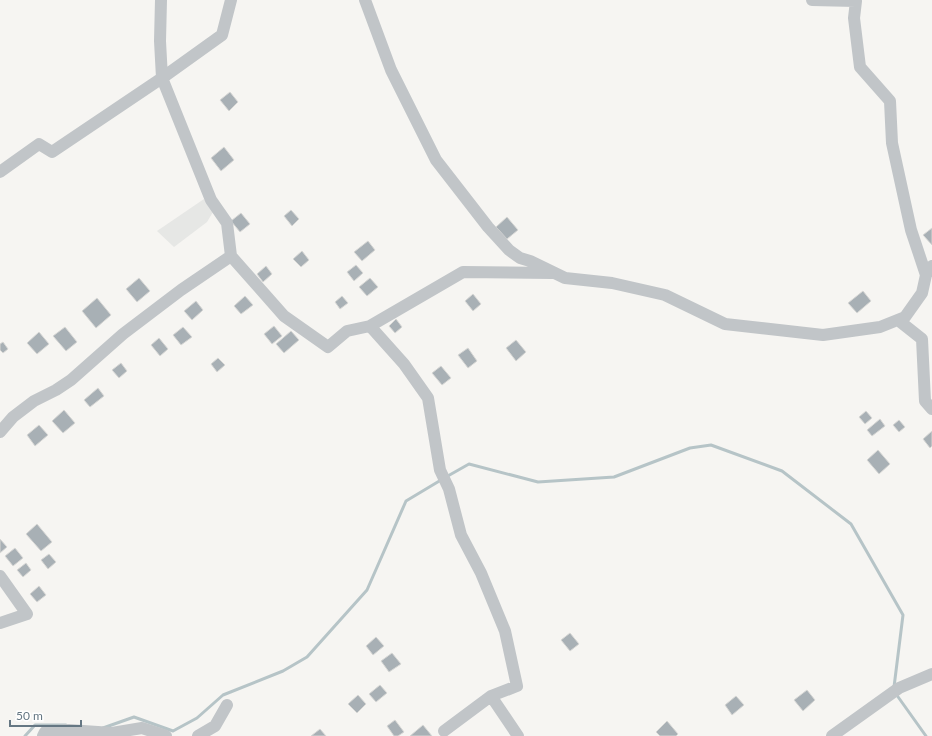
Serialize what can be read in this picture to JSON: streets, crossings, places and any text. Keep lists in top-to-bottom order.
{
  "scale_bar": "50 m"
}
